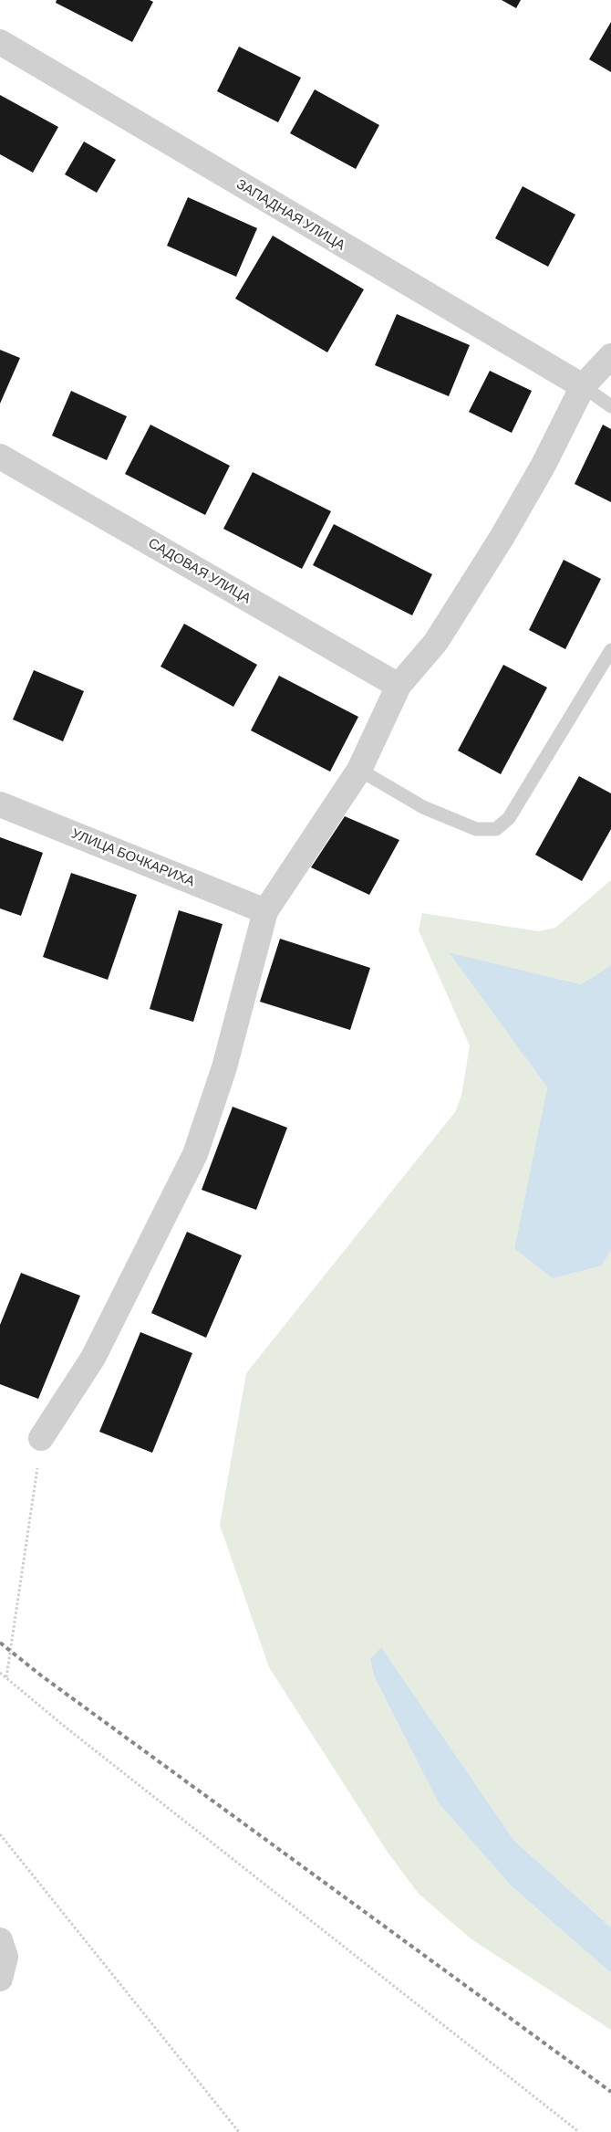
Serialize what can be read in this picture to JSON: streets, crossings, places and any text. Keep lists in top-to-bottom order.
{
  "streets": {
    "street": ["ЗАПАДНАЯ УЛИЦА", "САДОВАЯ УЛИЦА", "УЛИЦА БОЧКАРИХА"]
  }
}
